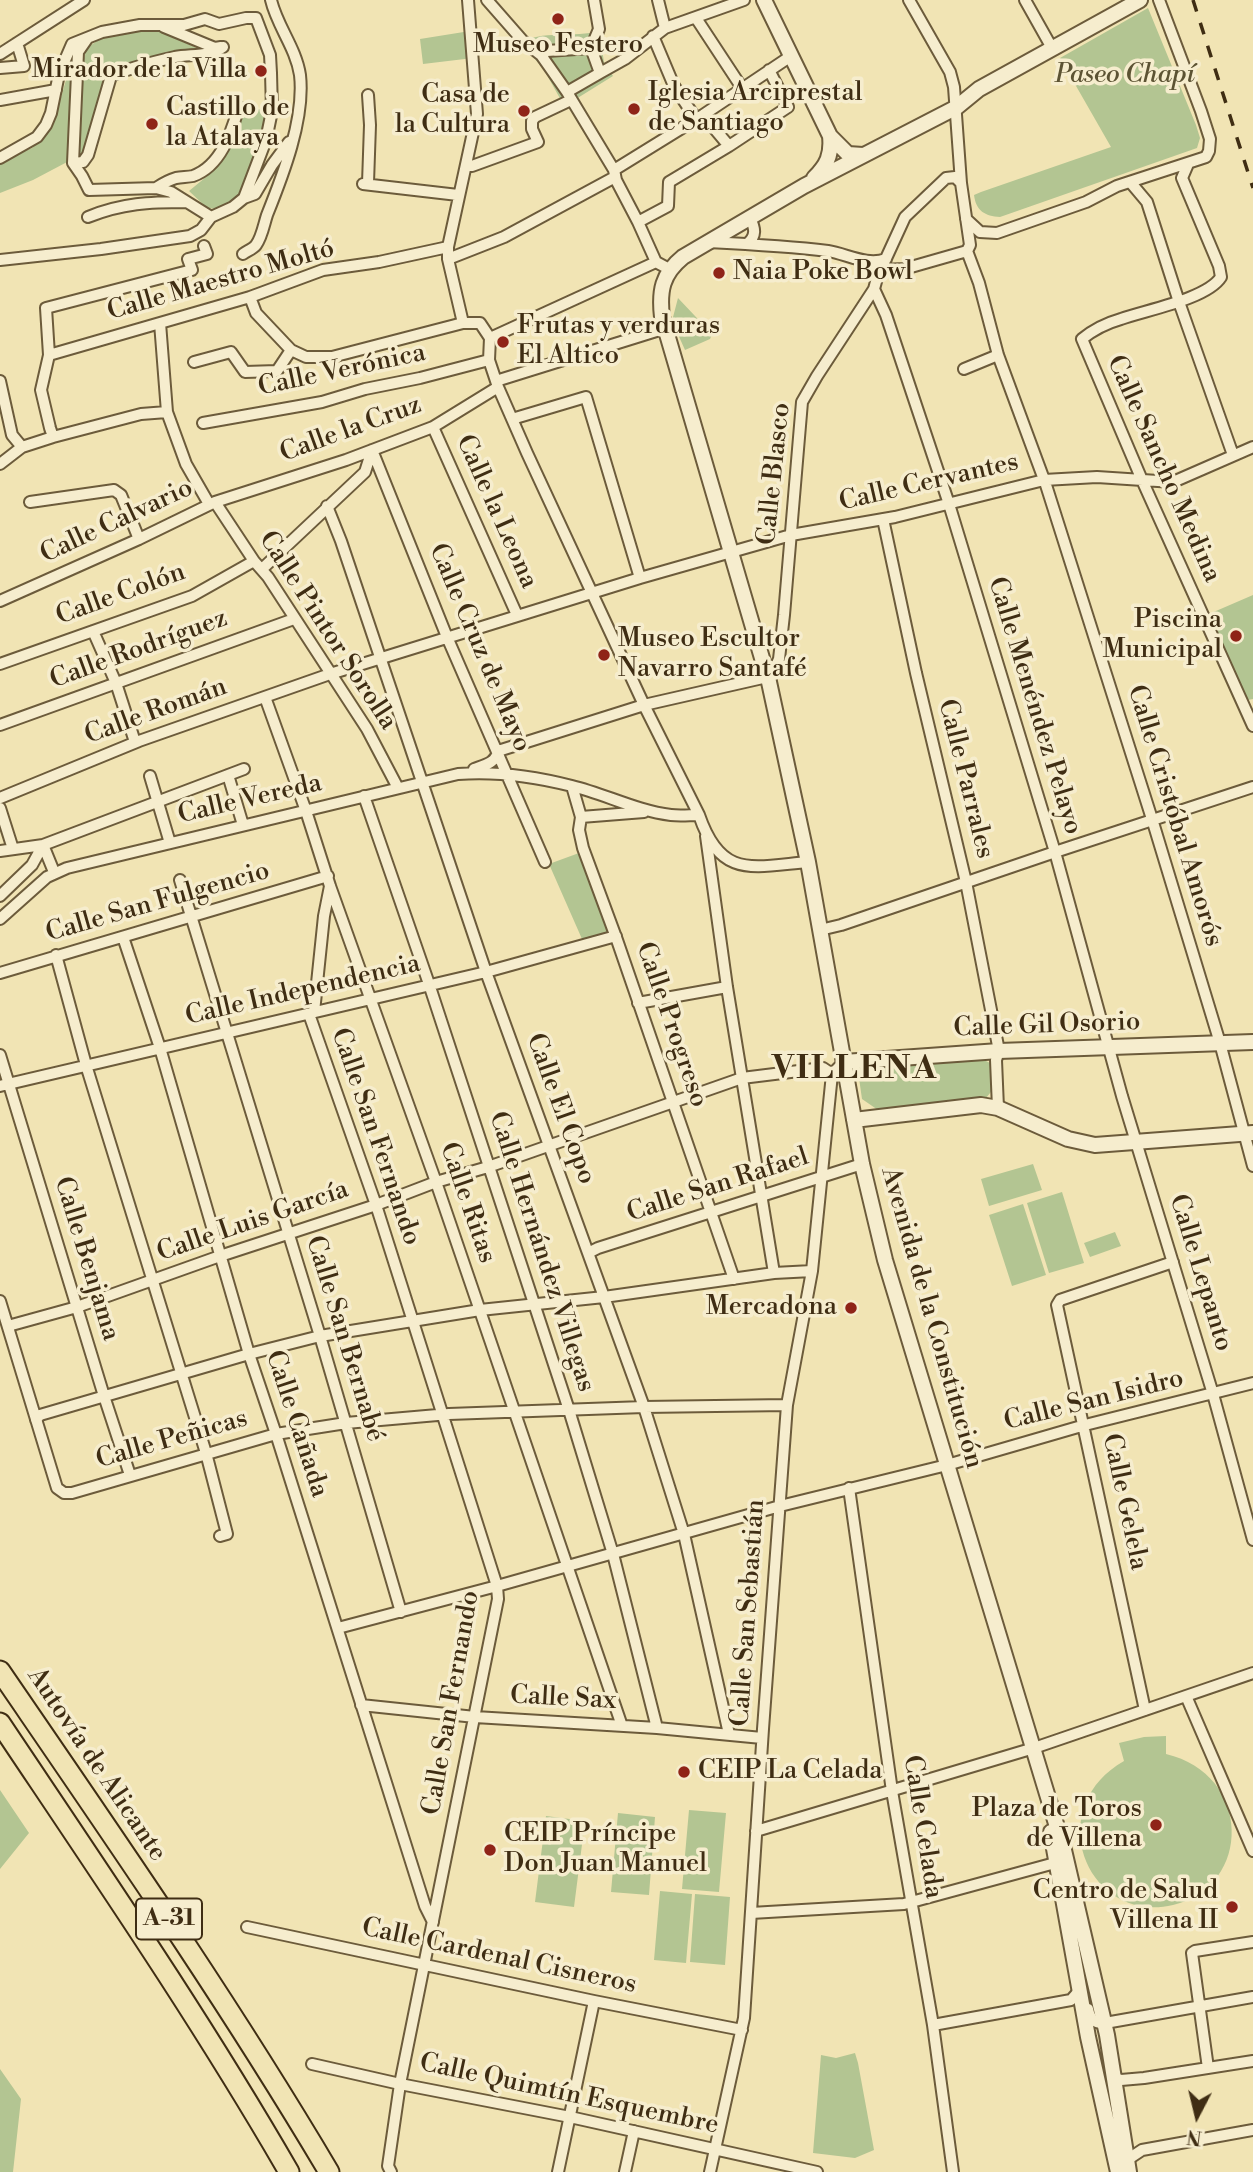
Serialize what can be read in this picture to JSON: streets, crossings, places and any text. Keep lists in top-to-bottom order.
{
  "streets": {
    "highway": ["Autovía de Alicante", "A-31"],
    "street": [
      "Calle Maestro Moltó",
      "Calle Verónica",
      "Calle la Cruz",
      "Calle Sancho Medina",
      "Calle Blasco",
      "Calle Cervantes",
      "Calle la Leona",
      "Calle Calvario",
      "Calle Colón",
      "Calle Pintor Sorolla",
      "Calle Cruz de Mayo",
      "Calle Rodríguez",
      "Calle Menéndez Pelayo",
      "Calle Román",
      "Calle Parrales",
      "Calle Vereda",
      "Calle Cristóbal Amorós",
      "Calle San Fulgencio",
      "Calle Independencia",
      "Calle Progreso",
      "Calle Gil Osorio",
      "Calle El Copo",
      "Calle San Fernando",
      "Calle San Rafael",
      "Calle Ritas",
      "Calle Luis García",
      "Calle Hernández Villegas",
      "Calle Benjama",
      "Calle Lepanto",
      "Avenida de la Constitución",
      "Calle San Bernabé",
      "Calle San Isidro",
      "Calle Cañada",
      "Calle Peñicas",
      "Calle Gelela",
      "Calle San Sebastián",
      "Calle Sax",
      "Calle Celada",
      "Calle Cardenal Cisneros",
      "Calle Quimtín Esquembre"
    ]
  },
  "crossings": [
    ["Calle Maestro Moltó", "Calle Pintor Sorolla"],
    ["Calle la Cruz", "Calle la Leona"],
    ["Calle la Cruz", "Calle Calvario"],
    ["Calle la Cruz", "Calle Colón"],
    ["Calle la Cruz", "Calle Pintor Sorolla"],
    ["Calle la Cruz", "Calle Cruz de Mayo"],
    ["Calle la Cruz", "Avenida de la Constitución"],
    ["Calle Sancho Medina", "Calle Cervantes"],
    ["Calle Blasco", "Calle Cervantes"],
    ["Calle Blasco", "Calle Menéndez Pelayo"],
    ["Calle Blasco", "Calle Vereda"],
    ["Calle Blasco", "Calle Cristóbal Amorós"],
    ["Calle Blasco", "Avenida de la Constitución"],
    ["Calle Cervantes", "Calle la Leona"],
    ["Calle Cervantes", "Calle Menéndez Pelayo"],
    ["Calle Cervantes", "Calle Román"],
    ["Calle Cervantes", "Calle Parrales"],
    ["Calle Cervantes", "Calle Cristóbal Amorós"],
    ["Calle Cervantes", "Avenida de la Constitución"],
    ["Calle la Leona", "Calle Román"],
    ["Calle Calvario", "Calle Pintor Sorolla"],
    ["Calle Colón", "Calle Pintor Sorolla"],
    ["Calle Colón", "Calle Cruz de Mayo"],
    ["Calle Colón", "Calle El Copo"],
    ["Calle Pintor Sorolla", "Calle Rodríguez"],
    ["Calle Pintor Sorolla", "Calle Román"],
    ["Calle Pintor Sorolla", "Calle Vereda"],
    ["Calle Cruz de Mayo", "Calle Román"],
    ["Calle Cruz de Mayo", "Calle Vereda"],
    ["Calle Menéndez Pelayo", "Calle Gil Osorio"],
    ["Calle Menéndez Pelayo", "Calle Lepanto"],
    ["Calle Román", "Calle El Copo"],
    ["Calle Román", "Calle Ritas"],
    ["Calle Parrales", "Calle Gil Osorio"],
    ["Calle Vereda", "Calle Progreso"],
    ["Calle Vereda", "Calle El Copo"],
    ["Calle Vereda", "Calle Ritas"],
    ["Calle Vereda", "Calle Hernández Villegas"],
    ["Calle Vereda", "Avenida de la Constitución"],
    ["Calle Cristóbal Amorós", "Calle Gil Osorio"],
    ["Calle San Fulgencio", "Calle San Fernando"],
    ["Calle San Fulgencio", "Calle Ritas"],
    ["Calle San Fulgencio", "Calle San Bernabé"],
    ["Calle San Fulgencio", "Calle Cañada"],
    ["Calle Independencia", "Calle Progreso"],
    ["Calle Independencia", "Calle El Copo"],
    ["Calle Independencia", "Calle San Fernando"],
    ["Calle Independencia", "Calle Ritas"],
    ["Calle Independencia", "Calle Hernández Villegas"],
    ["Calle Independencia", "Calle Benjama"],
    ["Calle Independencia", "Calle San Bernabé"],
    ["Calle Independencia", "Calle Cañada"],
    ["Calle Progreso", "Calle San Rafael"],
    ["Calle Progreso", "Calle Luis García"],
    ["Calle Gil Osorio", "Avenida de la Constitución"],
    ["Calle El Copo", "Calle San Rafael"],
    ["Calle El Copo", "Calle Luis García"],
    ["Calle El Copo", "Calle San Isidro"],
    ["Calle El Copo", "Calle Peñicas"],
    ["Calle El Copo", "Calle Sax"],
    ["Calle San Fernando", "Calle Ritas"],
    ["Calle San Fernando", "Calle Luis García"],
    ["Calle San Fernando", "Calle San Isidro"],
    ["Calle San Fernando", "Calle Cañada"],
    ["Calle San Fernando", "Calle Peñicas"],
    ["Calle San Fernando", "Calle Sax"],
    ["Calle San Fernando", "Calle Cardenal Cisneros"],
    ["Calle San Fernando", "Calle Quimtín Esquembre"],
    ["Calle San Rafael", "Avenida de la Constitución"],
    ["Calle San Rafael", "Calle San Sebastián"],
    ["Calle Ritas", "Calle Luis García"],
    ["Calle Ritas", "Calle San Isidro"],
    ["Calle Ritas", "Calle Peñicas"],
    ["Calle Ritas", "Calle Sax"],
    ["Calle Luis García", "Calle Hernández Villegas"],
    ["Calle Luis García", "Calle Benjama"],
    ["Calle Luis García", "Calle San Bernabé"],
    ["Calle Luis García", "Calle Cañada"],
    ["Calle Luis García", "Calle San Sebastián"],
    ["Calle Hernández Villegas", "Calle San Isidro"],
    ["Calle Hernández Villegas", "Calle Peñicas"],
    ["Calle Hernández Villegas", "Calle Sax"],
    ["Calle Benjama", "Calle Peñicas"],
    ["Calle Lepanto", "Calle San Isidro"],
    ["Calle Lepanto", "Calle Gelela"],
    ["Avenida de la Constitución", "Calle San Isidro"],
    ["Calle San Bernabé", "Calle San Isidro"],
    ["Calle San Bernabé", "Calle Peñicas"],
    ["Calle San Isidro", "Calle Cañada"],
    ["Calle San Isidro", "Calle Gelela"],
    ["Calle San Isidro", "Calle San Sebastián"],
    ["Calle San Isidro", "Calle Celada"],
    ["Calle Cañada", "Calle Peñicas"],
    ["Calle Cañada", "Calle Sax"],
    ["Calle Peñicas", "Calle San Sebastián"],
    ["Calle San Sebastián", "Calle Sax"],
    ["Calle San Sebastián", "Calle Cardenal Cisneros"],
    ["Calle San Sebastián", "Calle Quimtín Esquembre"]
  ],
  "districts": ["VILLENA"],
  "parks": ["Paseo Chapí"],
  "places": [
    "Museo Festero",
    "Mirador de la Villa",
    "Iglesia Arciprestal de Santiago",
    "Casa de la Cultura",
    "Castillo de la Atalaya",
    "Naia Poke Bowl",
    "Frutas y verduras El Altico",
    "Piscina Municipal",
    "Museo Escultor Navarro Santafé",
    "Mercadona",
    "CEIP La Celada",
    "Plaza de Toros de Villena",
    "CEIP Príncipe Don Juan Manuel",
    "Centro de Salud Villena II"
  ],
  "north": "bottom"
}
